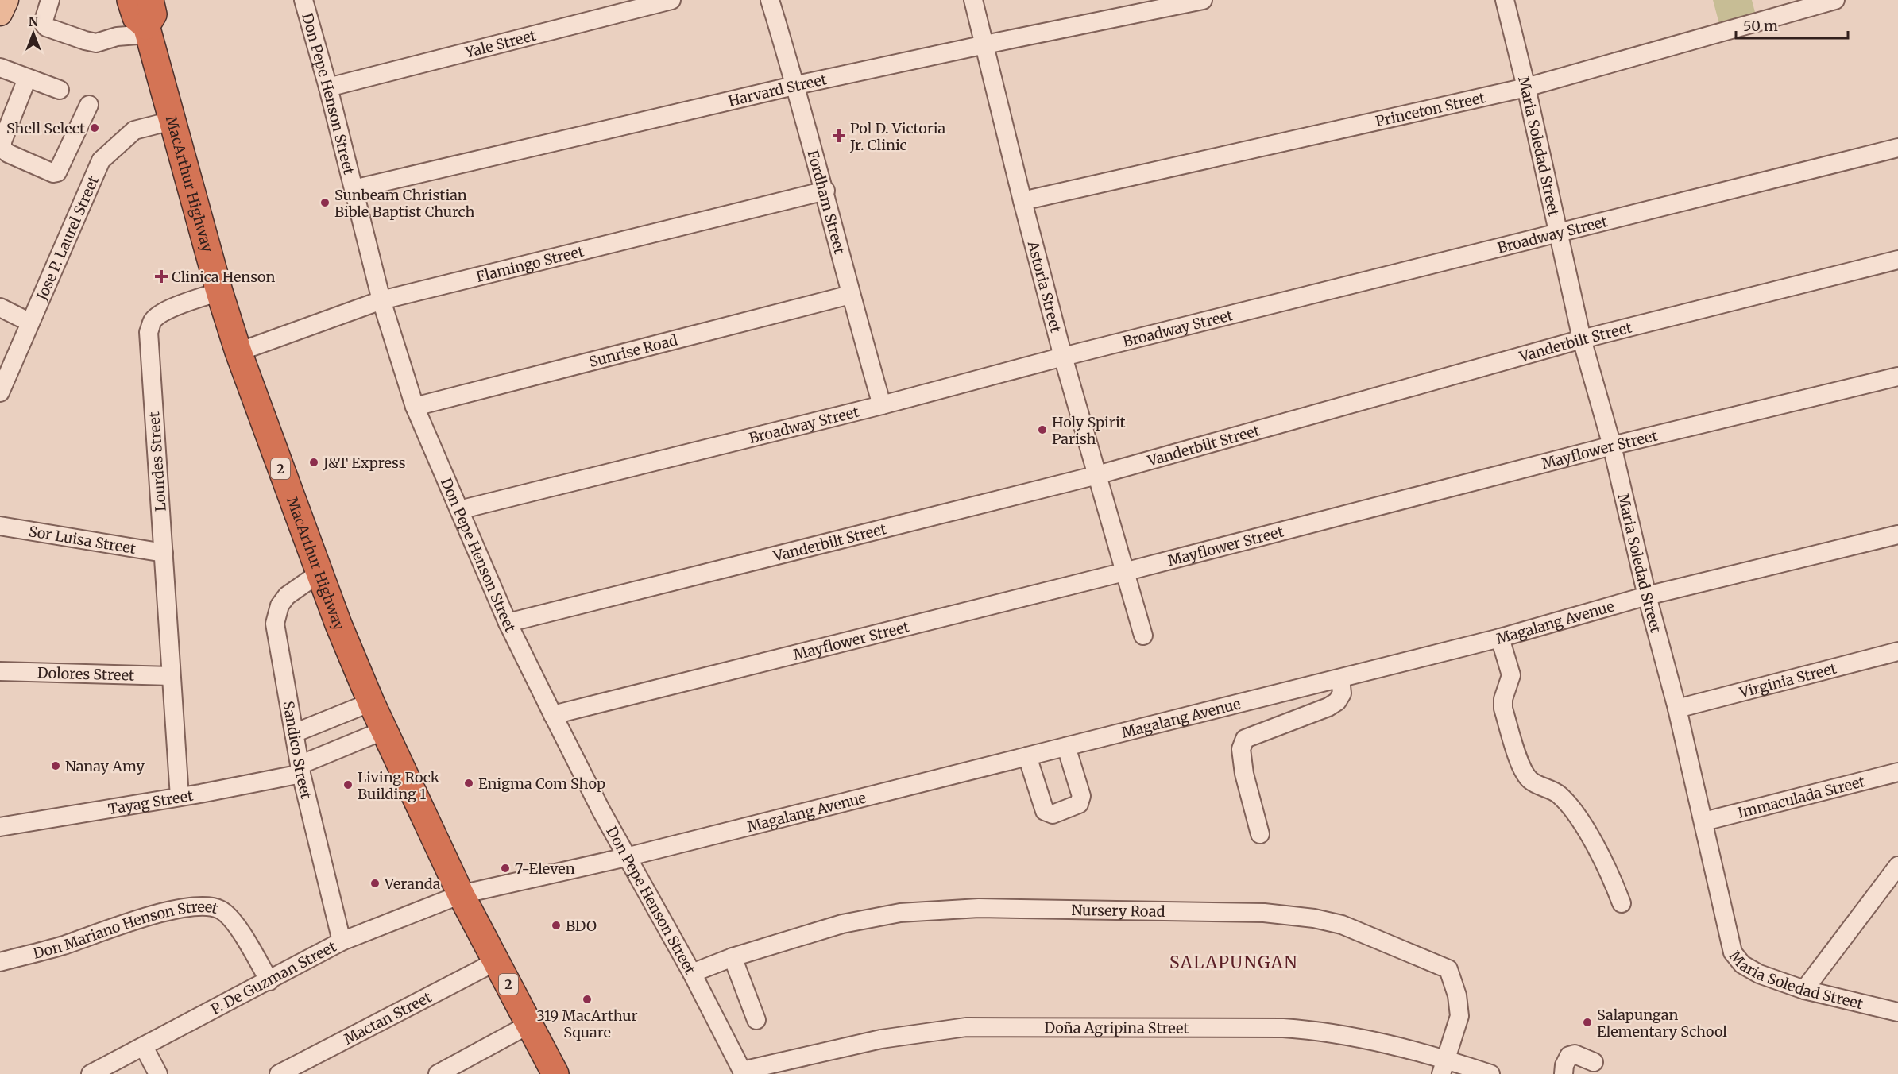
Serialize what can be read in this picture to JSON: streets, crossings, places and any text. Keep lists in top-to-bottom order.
{
  "streets": {
    "highway": ["MacArthur Highway", "2"],
    "street": [
      "Yale Street",
      "Harvard Street",
      "Don Pepe Henson Street",
      "Princeton Street",
      "Maria Soledad Street",
      "Fordham Street",
      "Broadway Street",
      "Jose P. Laurel Street",
      "Flamingo Street",
      "Astoria Street",
      "Vanderbilt Street",
      "Sunrise Road",
      "Mayflower Street",
      "Lourdes Street",
      "Sor Luisa Street",
      "Magalang Avenue",
      "Dolores Street",
      "Virginia Street",
      "Sandico Street",
      "Immaculada Street",
      "Tayag Street",
      "Nursery Road",
      "Don Mariano Henson Street",
      "P. De Guzman Street",
      "Mactan Street",
      "Doña Agripina Street"
    ]
  },
  "crossings": [
    ["Yale Street", "Don Pepe Henson Street"],
    ["Harvard Street", "Don Pepe Henson Street"],
    ["Harvard Street", "Fordham Street"],
    ["Harvard Street", "Astoria Street"],
    ["Don Pepe Henson Street", "Broadway Street"],
    ["Don Pepe Henson Street", "Flamingo Street"],
    ["Don Pepe Henson Street", "Vanderbilt Street"],
    ["Don Pepe Henson Street", "Sunrise Road"],
    ["Don Pepe Henson Street", "Mayflower Street"],
    ["Don Pepe Henson Street", "Magalang Avenue"],
    ["Don Pepe Henson Street", "Nursery Road"],
    ["Don Pepe Henson Street", "Doña Agripina Street"],
    ["Princeton Street", "Maria Soledad Street"],
    ["Princeton Street", "Astoria Street"],
    ["Maria Soledad Street", "Broadway Street"],
    ["Maria Soledad Street", "Vanderbilt Street"],
    ["Maria Soledad Street", "Mayflower Street"],
    ["Maria Soledad Street", "Magalang Avenue"],
    ["Maria Soledad Street", "Virginia Street"],
    ["Maria Soledad Street", "Immaculada Street"],
    ["MacArthur Highway", "Jose P. Laurel Street"],
    ["MacArthur Highway", "Flamingo Street"],
    ["MacArthur Highway", "Lourdes Street"],
    ["MacArthur Highway", "Magalang Avenue"],
    ["MacArthur Highway", "Sandico Street"],
    ["MacArthur Highway", "Tayag Street"],
    ["MacArthur Highway", "P. De Guzman Street"],
    ["MacArthur Highway", "Mactan Street"],
    ["Fordham Street", "Broadway Street"],
    ["Fordham Street", "Flamingo Street"],
    ["Fordham Street", "Sunrise Road"],
    ["Broadway Street", "Astoria Street"],
    ["Astoria Street", "Vanderbilt Street"],
    ["Astoria Street", "Mayflower Street"],
    ["Lourdes Street", "Sor Luisa Street"],
    ["Lourdes Street", "Dolores Street"],
    ["Lourdes Street", "Tayag Street"],
    ["Magalang Avenue", "P. De Guzman Street"],
    ["Sandico Street", "Tayag Street"],
    ["Sandico Street", "P. De Guzman Street"],
    ["Nursery Road", "Doña Agripina Street"],
    ["Don Mariano Henson Street", "P. De Guzman Street"]
  ],
  "districts": ["SALAPUNGAN"],
  "places": {
    "other": [
      "Shell Select",
      "Sunbeam Christian Bible Baptist Church",
      "Holy Spirit Parish",
      "J&T Express",
      "Nanay Amy",
      "Enigma Com Shop",
      "Living Rock Building 1",
      "7-Eleven",
      "Veranda",
      "BDO",
      "319 MacArthur Square",
      "Salapungan Elementary School"
    ],
    "health": ["Pol D. Victoria Jr. Clinic", "Clinica Henson"]
  },
  "scale_bar": "50 m",
  "north": "top"
}
